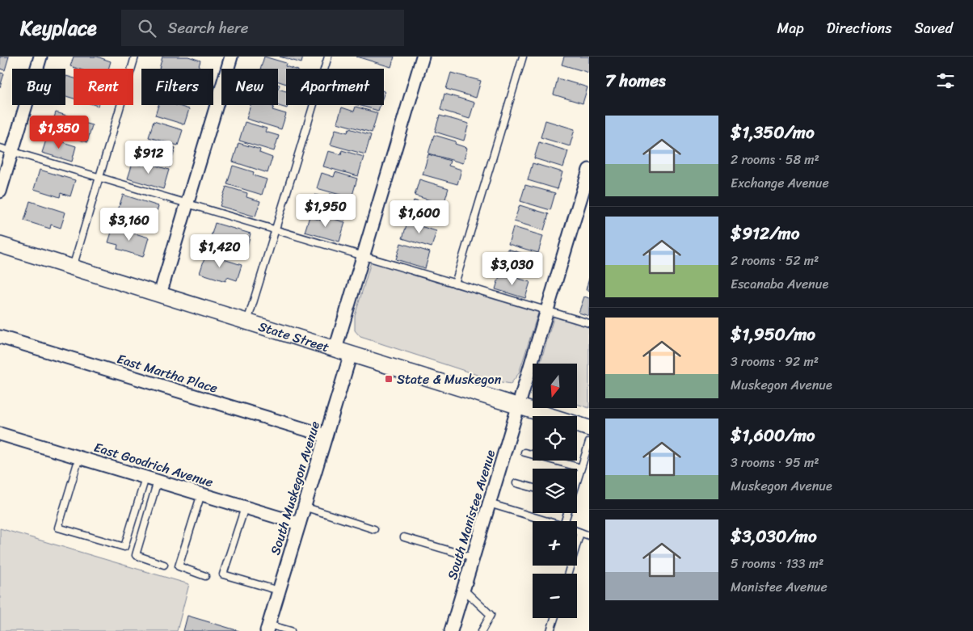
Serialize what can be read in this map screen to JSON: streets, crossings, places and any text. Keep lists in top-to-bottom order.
{
  "streets": {
    "street": [
      "State Street",
      "East Martha Place",
      "East Goodrich Avenue",
      "South Muskegon Avenue",
      "South Manistee Avenue"
    ]
  },
  "crossings": [
    ["State Street", "South Muskegon Avenue"],
    ["State Street", "South Manistee Avenue"],
    ["East Martha Place", "South Muskegon Avenue"],
    ["East Goodrich Avenue", "South Muskegon Avenue"]
  ],
  "places": {
    "transit": ["State & Muskegon"]
  },
  "north": "bottom",
  "page": {
    "header": "Keyplace",
    "search": "Search here",
    "nav": ["Map", "Directions", "Saved"],
    "heading": "7 homes",
    "chip": [
      "Buy",
      "Rent",
      "Filters",
      "New",
      "Apartment"
    ],
    "list": [
      {
        "name": "$1,350/mo",
        "note": "2 rooms · 58 m² · Exchange Avenue"
      },
      {
        "name": "$912/mo",
        "note": "2 rooms · 52 m² · Escanaba Avenue"
      },
      {
        "name": "$1,950/mo",
        "note": "3 rooms · 92 m² · Muskegon Avenue"
      },
      {
        "name": "$1,600/mo",
        "note": "3 rooms · 95 m² · Muskegon Avenue"
      },
      {
        "name": "$3,030/mo",
        "note": "5 rooms · 133 m² · Manistee Avenue"
      }
    ],
    "price": [
      "$1,350",
      "$912",
      "$1,950",
      "$1,600",
      "$3,160",
      "$1,420",
      "$3,030"
    ],
    "map_buttons": ["+", "−"]
  }
}
